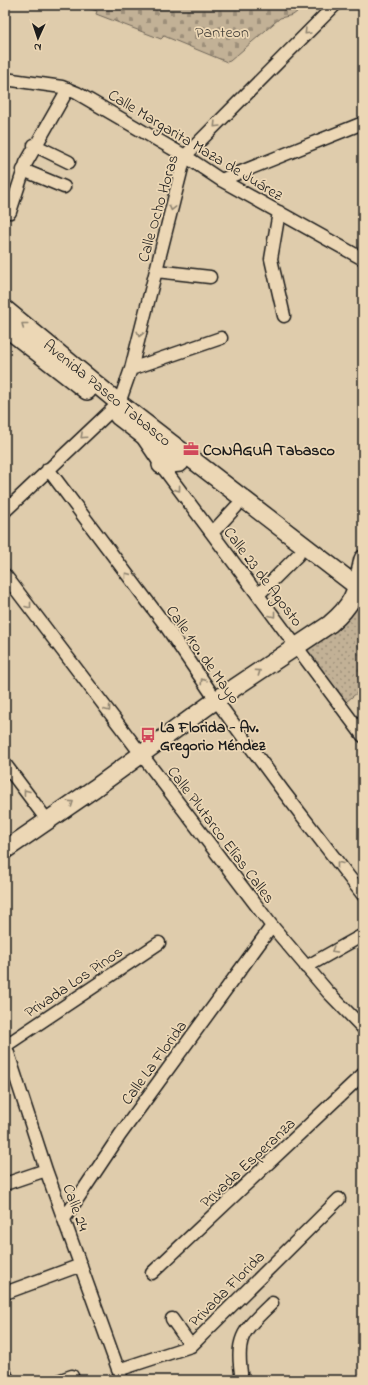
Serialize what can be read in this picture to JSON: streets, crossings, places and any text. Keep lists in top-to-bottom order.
{
  "streets": {
    "main road": ["Avenida Paseo Tabasco"],
    "street": [
      "Calle Margarita Maza de Juárez",
      "Calle Ocho Horas",
      "Calle 23 de Agosto",
      "Calle 1ro. de Mayo",
      "Calle Plutarco Elías Calles",
      "Privada Los Pinos",
      "Calle La Florida",
      "Privada Esperanza",
      "Calle 24",
      "Privada Florida"
    ]
  },
  "crossings": [
    ["Calle Margarita Maza de Juárez", "Calle Ocho Horas"],
    ["Calle Ocho Horas", "Avenida Paseo Tabasco"],
    ["Calle Ocho Horas", "Calle 1ro. de Mayo"],
    ["Avenida Paseo Tabasco", "Calle 23 de Agosto"],
    ["Calle Plutarco Elías Calles", "Calle La Florida"],
    ["Privada Los Pinos", "Calle 24"],
    ["Calle La Florida", "Calle 24"],
    ["Calle 24", "Privada Florida"]
  ],
  "one_way": [
    "Calle Ocho Horas",
    "Calle 23 de Agosto",
    "Calle 1ro. de Mayo",
    "Calle Plutarco Elías Calles"
  ],
  "parks": ["Panteon"],
  "places": {
    "office": ["CONAGUA Tabasco"],
    "bus stop": ["La Florida - Av. Gregorio Méndez"]
  },
  "north": "bottom"
}
